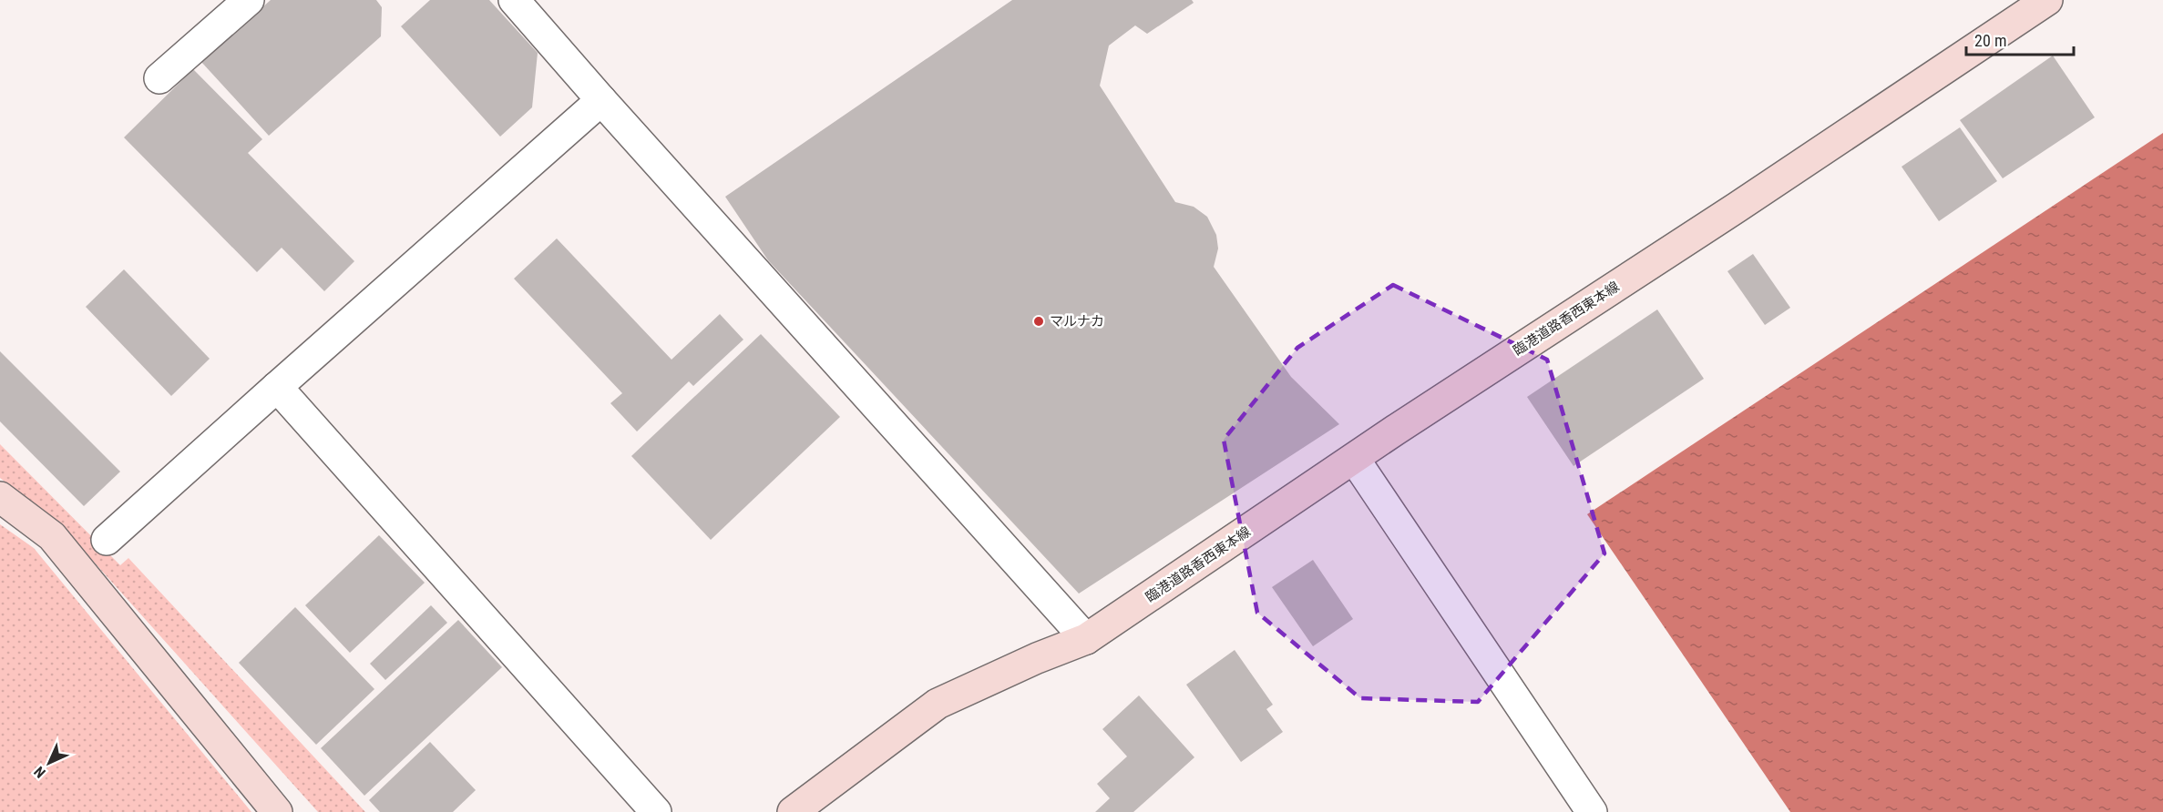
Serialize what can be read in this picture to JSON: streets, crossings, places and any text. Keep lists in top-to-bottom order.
{
  "streets": {
    "street": ["臨港道路香西東本線"]
  },
  "places": ["マルナカ"],
  "scale_bar": "20 m",
  "north": "bottom left"
}
